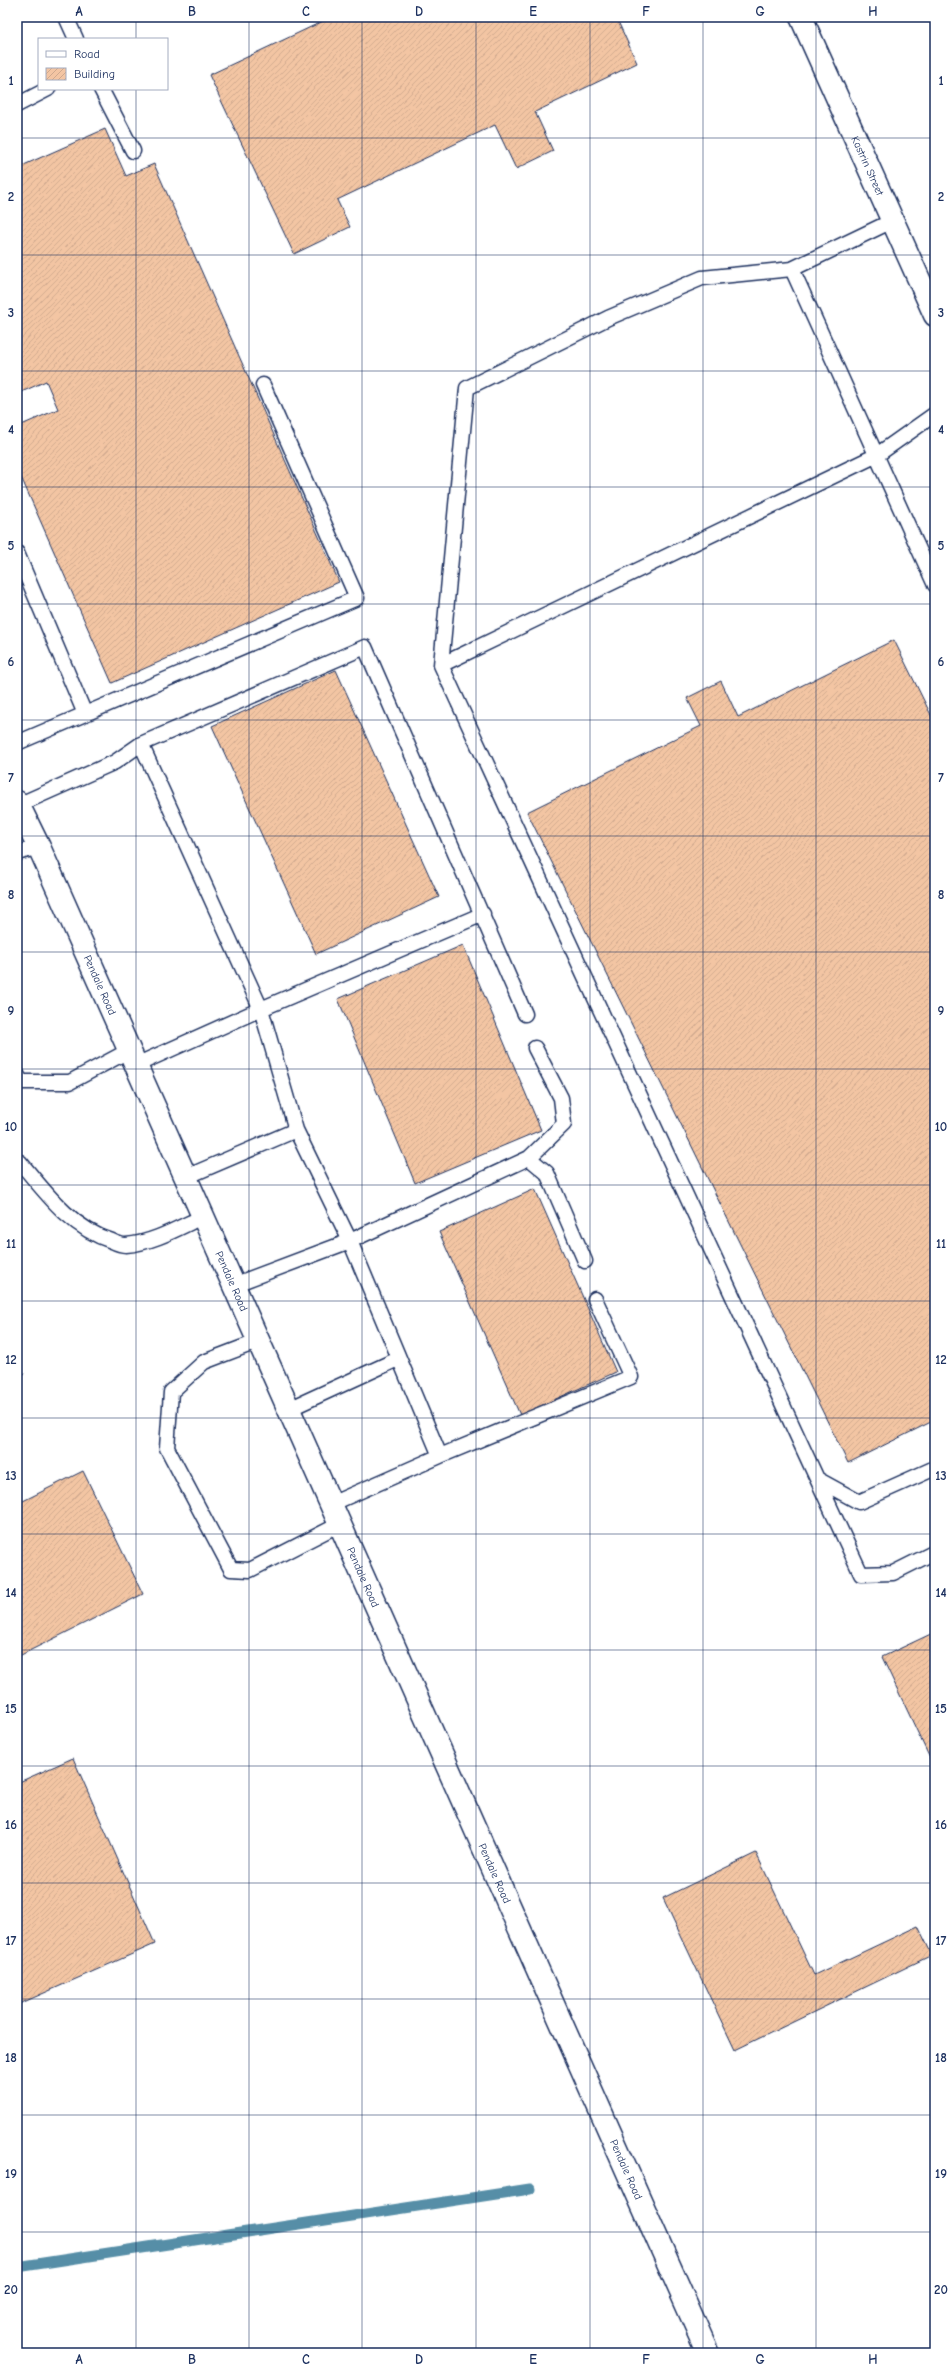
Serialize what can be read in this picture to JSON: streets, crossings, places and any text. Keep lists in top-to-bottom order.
{
  "streets": {
    "street": ["Kastrin Street", "Pendale Road"]
  },
  "legend": ["Road", "Building"],
  "grid": {
    "columns": [
      "A",
      "B",
      "C",
      "D",
      "E",
      "F",
      "G",
      "H"
    ],
    "rows": [
      "1",
      "2",
      "3",
      "4",
      "5",
      "6",
      "7",
      "8",
      "9",
      "10",
      "11",
      "12",
      "13",
      "14",
      "15",
      "16",
      "17",
      "18",
      "19",
      "20"
    ]
  }
}
